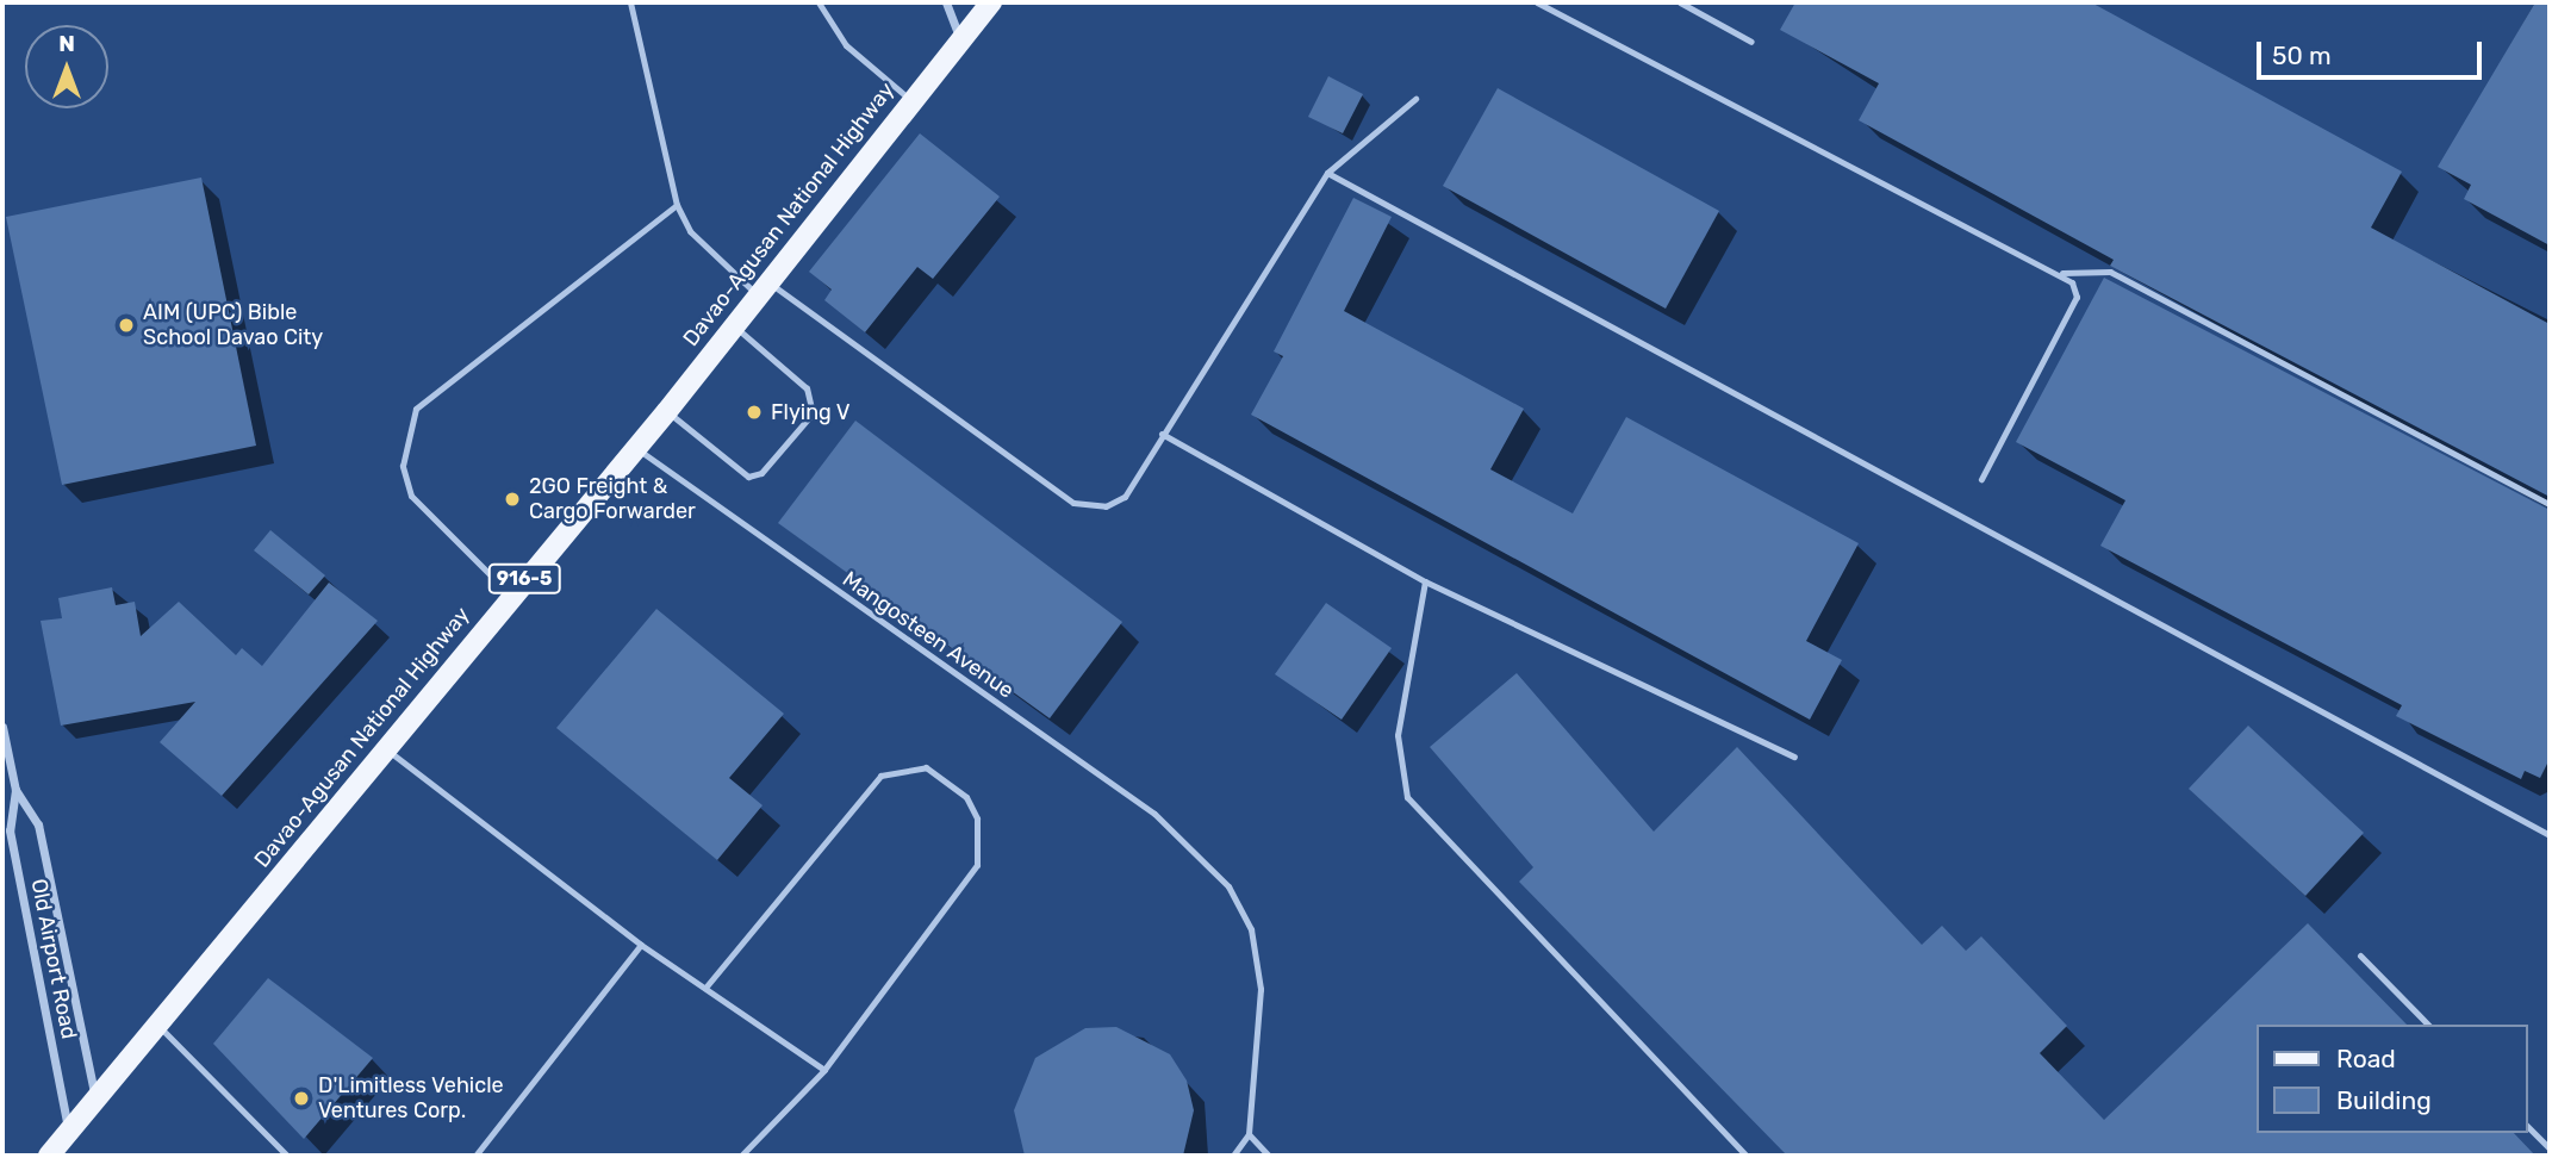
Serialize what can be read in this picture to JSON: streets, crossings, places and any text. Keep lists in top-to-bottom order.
{
  "streets": {
    "main road": ["Davao-Agusan National Highway", "916-5"],
    "street": ["Old Airport Road"],
    "lane": ["Mangosteen Avenue"]
  },
  "crossings": [
    ["Davao-Agusan National Highway", "Mangosteen Avenue"],
    ["Davao-Agusan National Highway", "Old Airport Road"]
  ],
  "places": [
    "AIM (UPC) Bible School Davao City",
    "Flying V",
    "2GO Freight & Cargo Forwarder",
    "D'Limitless Vehicle Ventures Corp."
  ],
  "legend": ["Road", "Building"],
  "scale_bar": "50 m",
  "north": "top"
}
